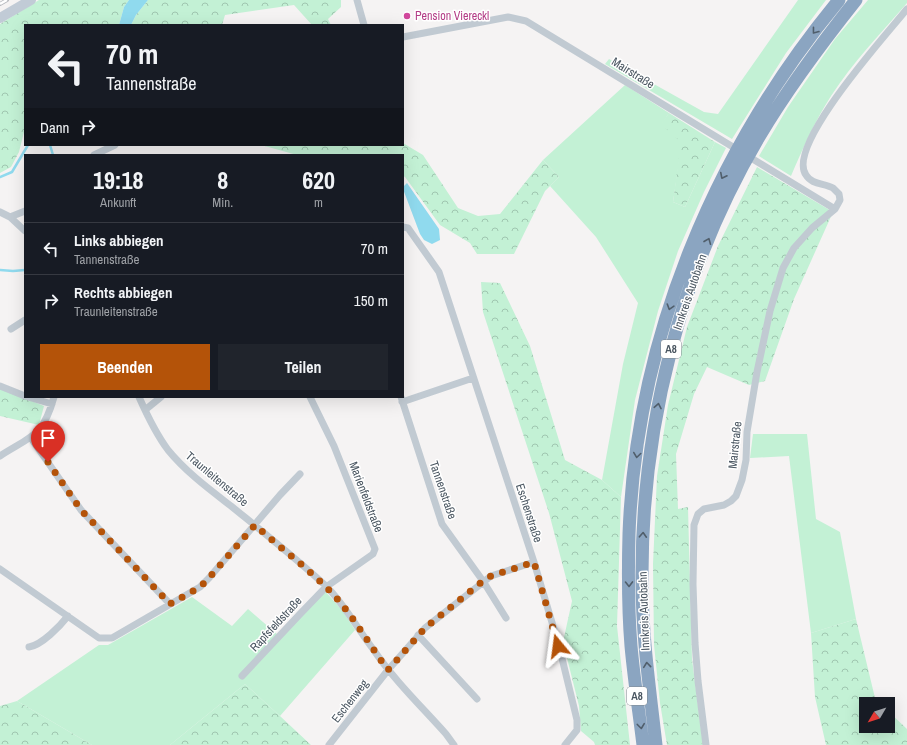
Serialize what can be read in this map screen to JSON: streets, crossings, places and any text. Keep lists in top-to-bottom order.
{
  "streets": {
    "highway": ["Innkreis Autobahn", "A8"],
    "street": [
      "Mairstraße",
      "Traunleitenstraße",
      "Tannenstraße",
      "Marienfeldstraße",
      "Eschenstraße",
      "Rapfsfeldstraße",
      "Eschenweg"
    ]
  },
  "crossings": [
    ["Traunleitenstraße", "Marienfeldstraße"],
    ["Traunleitenstraße", "Rapfsfeldstraße"],
    ["Traunleitenstraße", "Eschenweg"],
    ["Marienfeldstraße", "Rapfsfeldstraße"]
  ],
  "places": ["Pension Viereckl"],
  "north": "bottom left",
  "page": {
    "turn": ["70 m", "Tannenstraße"],
    "then": "Dann",
    "eta": [
      "19:18",
      "Ankunft",
      "8",
      "Min.",
      "620",
      "m"
    ],
    "list": [
      {
        "name": "Links abbiegen",
        "note": "Tannenstraße",
        "value": "70 m"
      },
      {
        "name": "Rechts abbiegen",
        "note": "Traunleitenstraße",
        "value": "150 m"
      }
    ],
    "buttons": ["Beenden", "Teilen"]
  }
}
